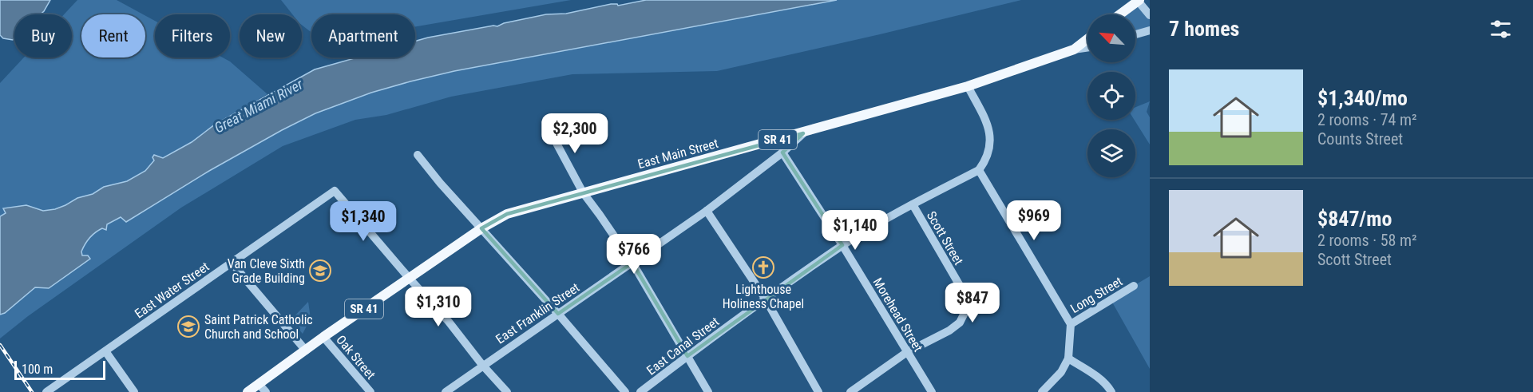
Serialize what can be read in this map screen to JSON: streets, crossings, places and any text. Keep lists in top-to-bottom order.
{
  "streets": {
    "main road": ["SR 41", "East Main Street"],
    "street": [
      "Scott Street",
      "East Water Street",
      "Long Street",
      "East Franklin Street",
      "Morehead Street",
      "East Canal Street",
      "Oak Street"
    ]
  },
  "crossings": [
    ["SR 41", "East Main Street"],
    ["East Main Street", "East Water Street"],
    ["East Main Street", "East Franklin Street"],
    ["East Main Street", "Oak Street"],
    ["Scott Street", "Morehead Street"],
    ["Scott Street", "East Canal Street"],
    ["East Franklin Street", "Morehead Street"],
    ["Morehead Street", "East Canal Street"]
  ],
  "water": ["Great Miami River"],
  "places": {
    "church": ["Lighthouse Holiness Chapel"],
    "school or university": ["Van Cleve Sixth Grade Building", "Saint Patrick Catholic Church and School"]
  },
  "scale_bar": "100 m",
  "north": "top left",
  "page": {
    "heading": "7 homes",
    "chip": [
      "Buy",
      "Rent",
      "Filters",
      "New",
      "Apartment"
    ],
    "list": [
      {
        "name": "$1,340/mo",
        "note": "2 rooms · 74 m² · Counts Street"
      },
      {
        "name": "$847/mo",
        "note": "2 rooms · 58 m² · Scott Street"
      }
    ],
    "price": [
      "$2,300",
      "$969",
      "$1,340",
      "$1,140",
      "$766",
      "$847",
      "$1,310"
    ],
    "scale": "100 m"
  }
}
